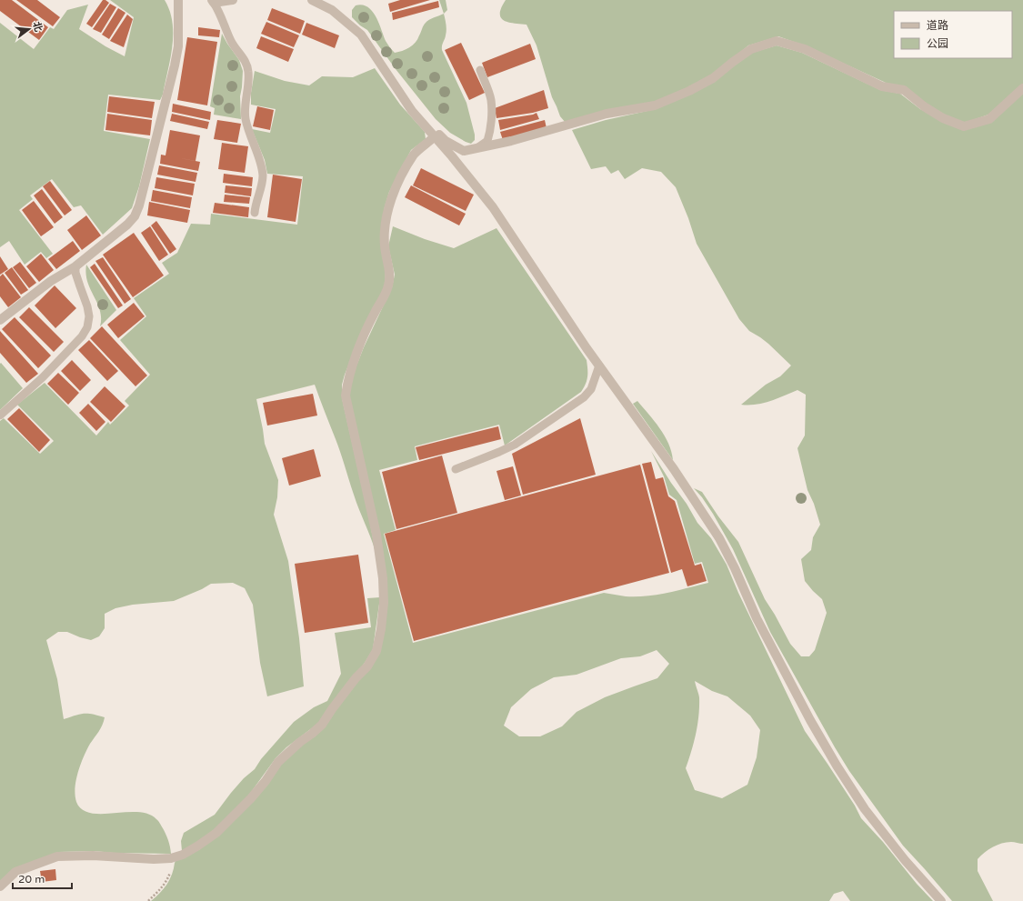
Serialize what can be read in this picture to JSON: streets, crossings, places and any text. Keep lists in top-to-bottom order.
{
  "legend": ["道路", "公园"],
  "scale_bar": "20 m",
  "north": "right"
}
